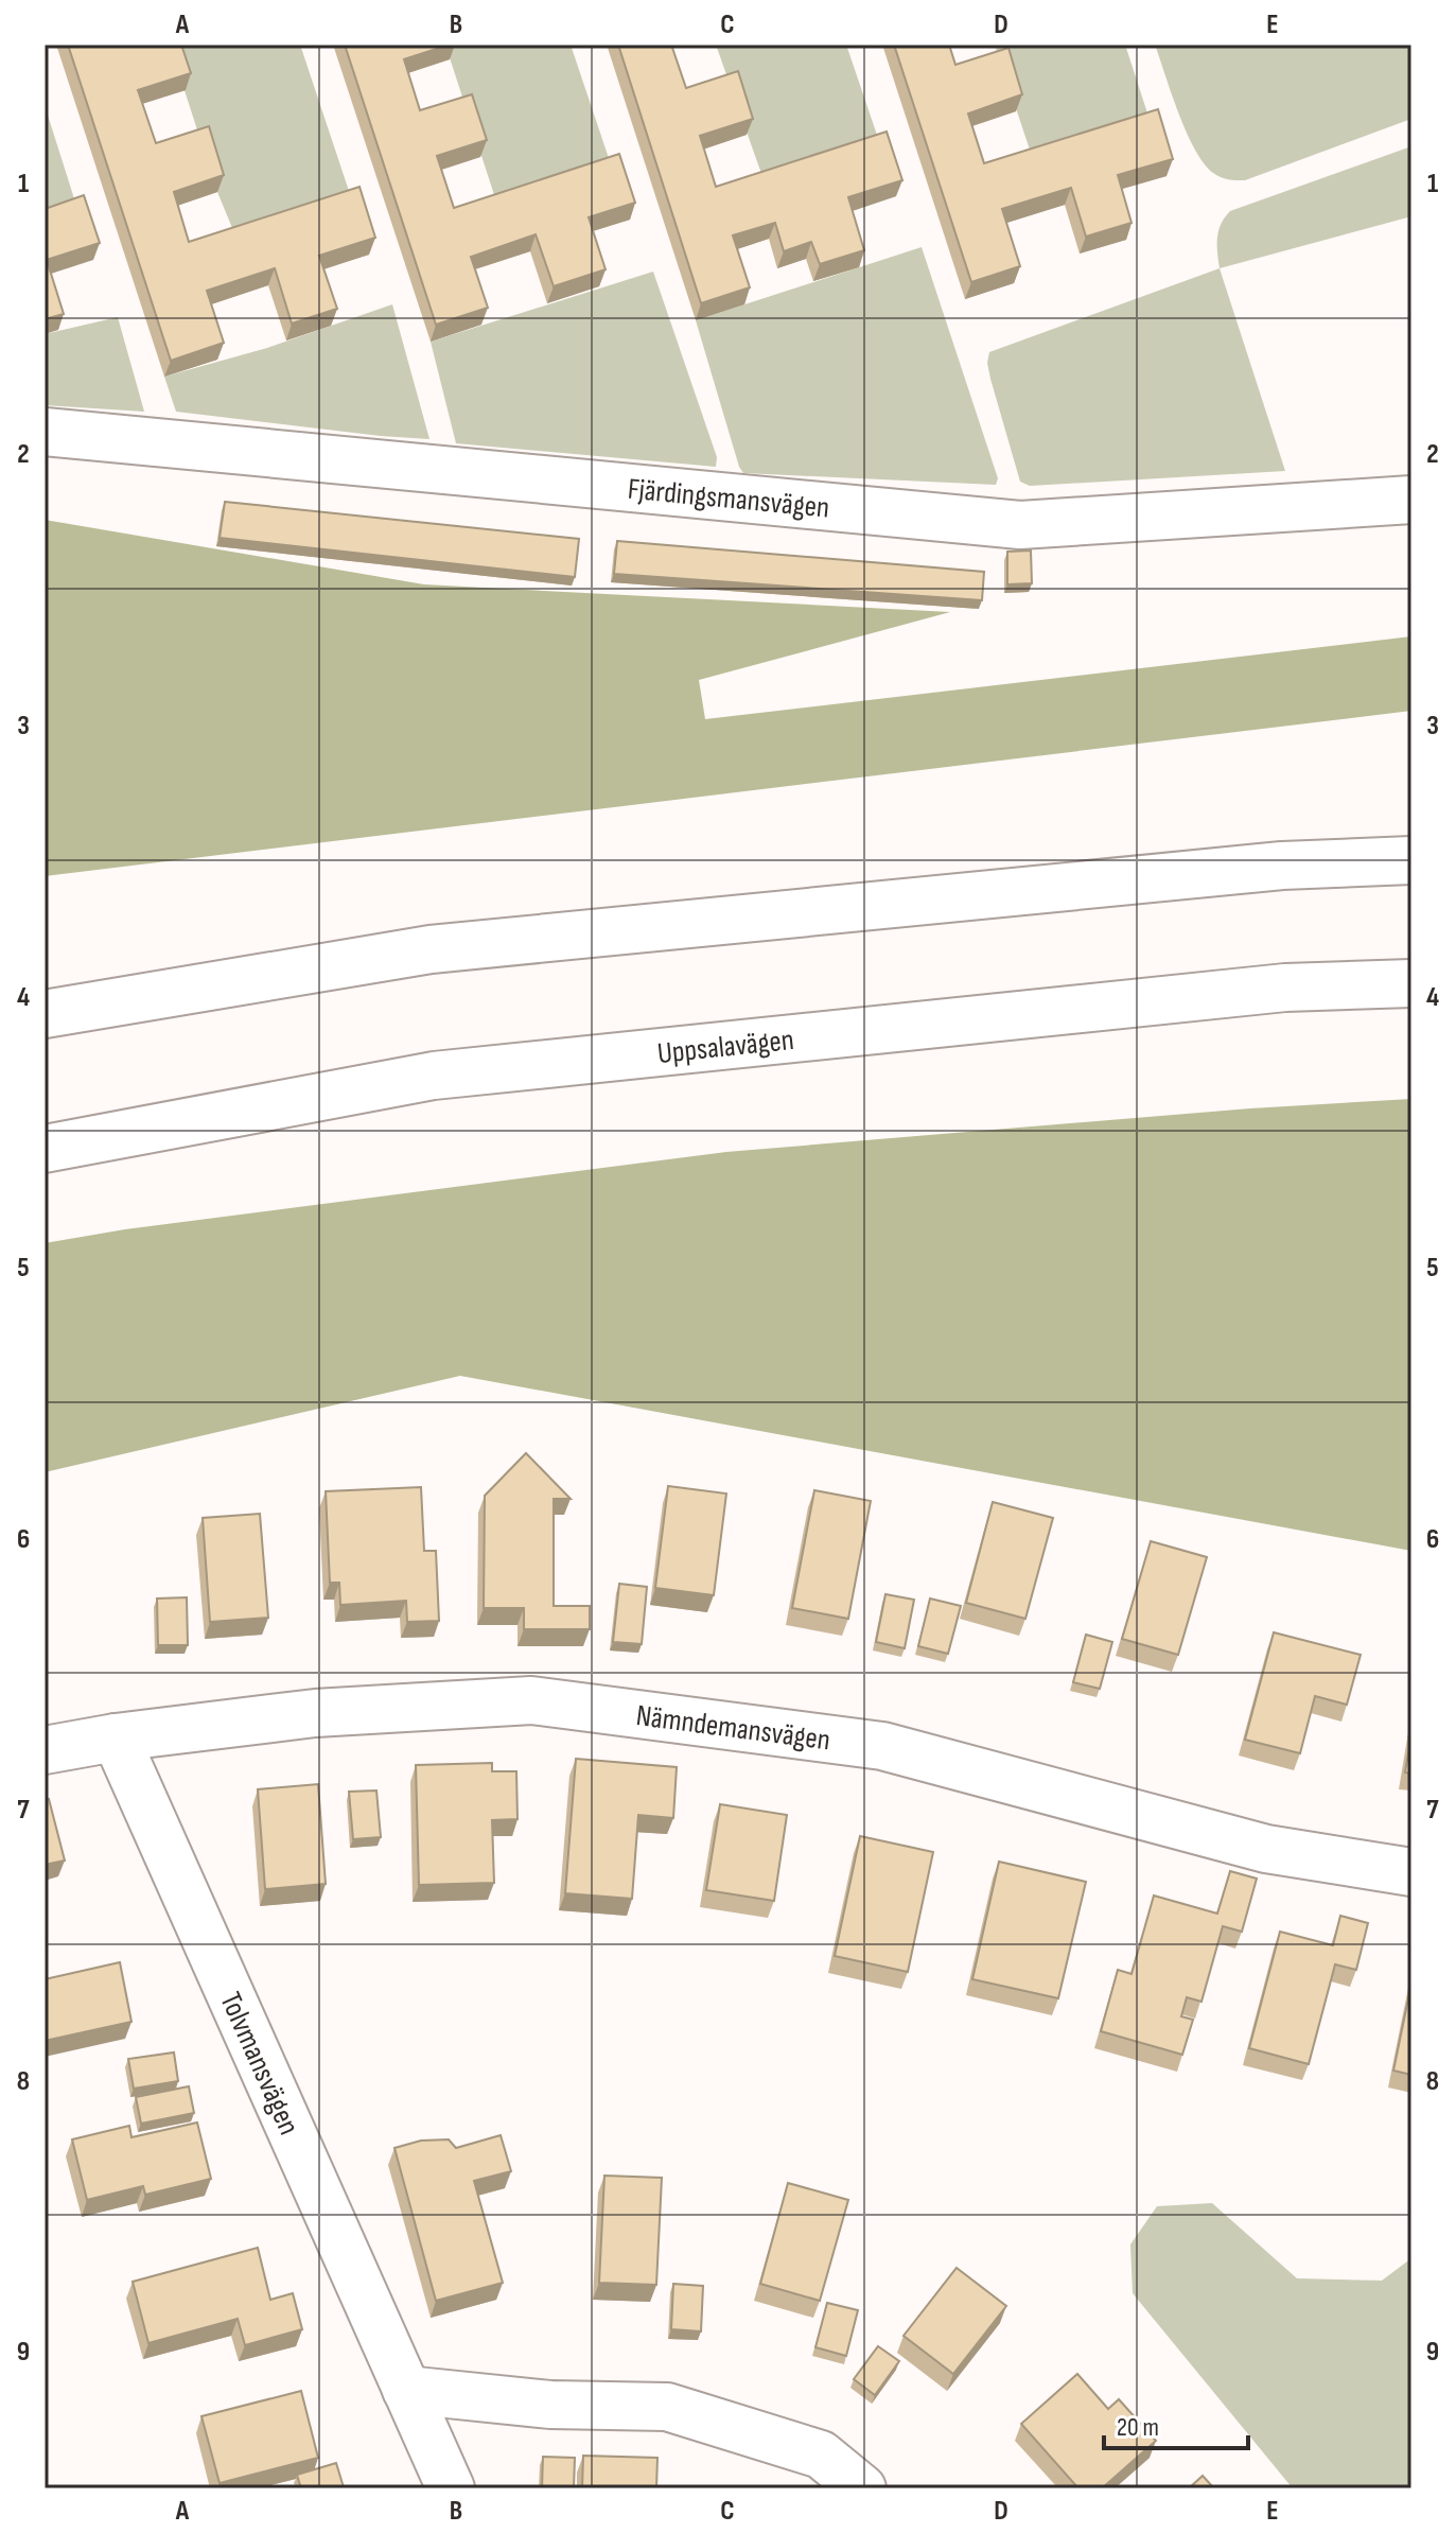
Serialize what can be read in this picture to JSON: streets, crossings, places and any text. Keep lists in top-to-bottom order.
{
  "streets": {
    "main road": [
      "Fjärdingsmansvägen",
      "Uppsalavägen",
      "Nämndemansvägen",
      "Tolvmansvägen"
    ]
  },
  "crossings": [
    ["Nämndemansvägen", "Tolvmansvägen"]
  ],
  "scale_bar": "20 m",
  "grid": {
    "columns": [
      "A",
      "B",
      "C",
      "D",
      "E"
    ],
    "rows": [
      "1",
      "2",
      "3",
      "4",
      "5",
      "6",
      "7",
      "8",
      "9"
    ]
  }
}
